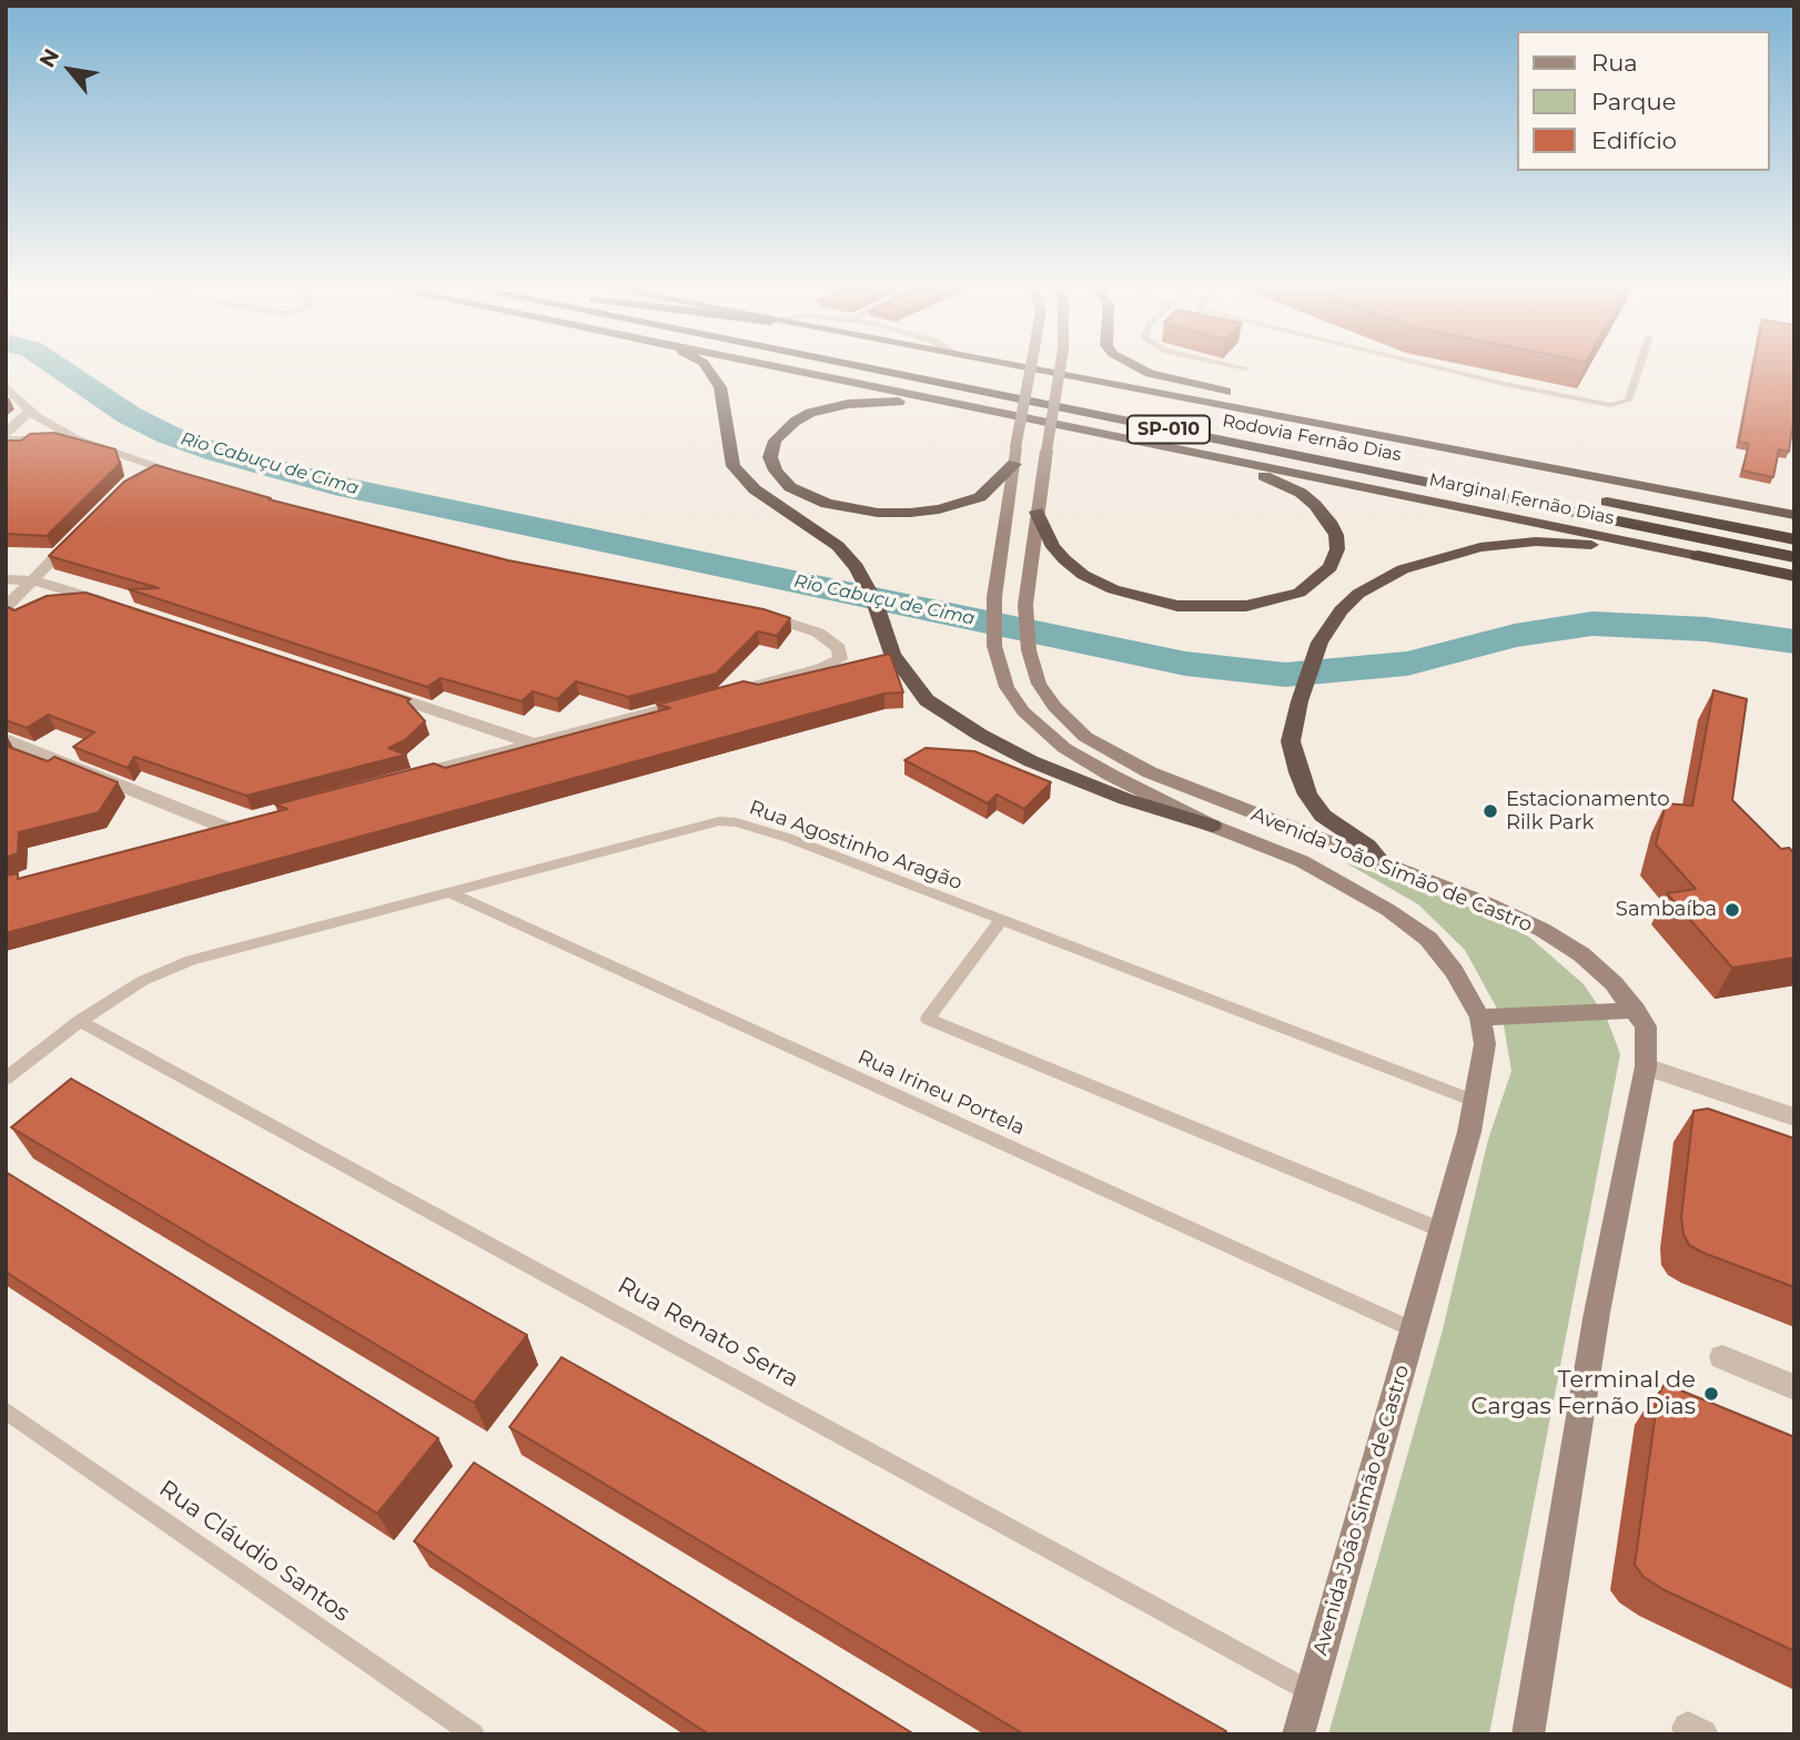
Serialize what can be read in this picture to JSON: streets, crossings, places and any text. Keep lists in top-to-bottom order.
{
  "streets": {
    "highway": ["SP-010", "Rodovia Fernão Dias", "Marginal Fernão Dias"],
    "main road": ["Avenida João Simão de Castro"],
    "lane": [
      "Rua Agostinho Aragão",
      "Rua Irineu Portela",
      "Rua Renato Serra",
      "Rua Cláudio Santos"
    ]
  },
  "crossings": [
    ["Rua Agostinho Aragão", "Avenida João Simão de Castro"],
    ["Rua Agostinho Aragão", "Rua Irineu Portela"],
    ["Rua Agostinho Aragão", "Rua Renato Serra"],
    ["Avenida João Simão de Castro", "Rua Irineu Portela"],
    ["Avenida João Simão de Castro", "Rua Renato Serra"]
  ],
  "water": ["Rio Cabuçu de Cima"],
  "places": ["Estacionamento Rilk Park", "Sambaíba", "Terminal de Cargas Fernão Dias"],
  "legend": ["Rua", "Parque", "Edifício"],
  "north": "top left"
}
